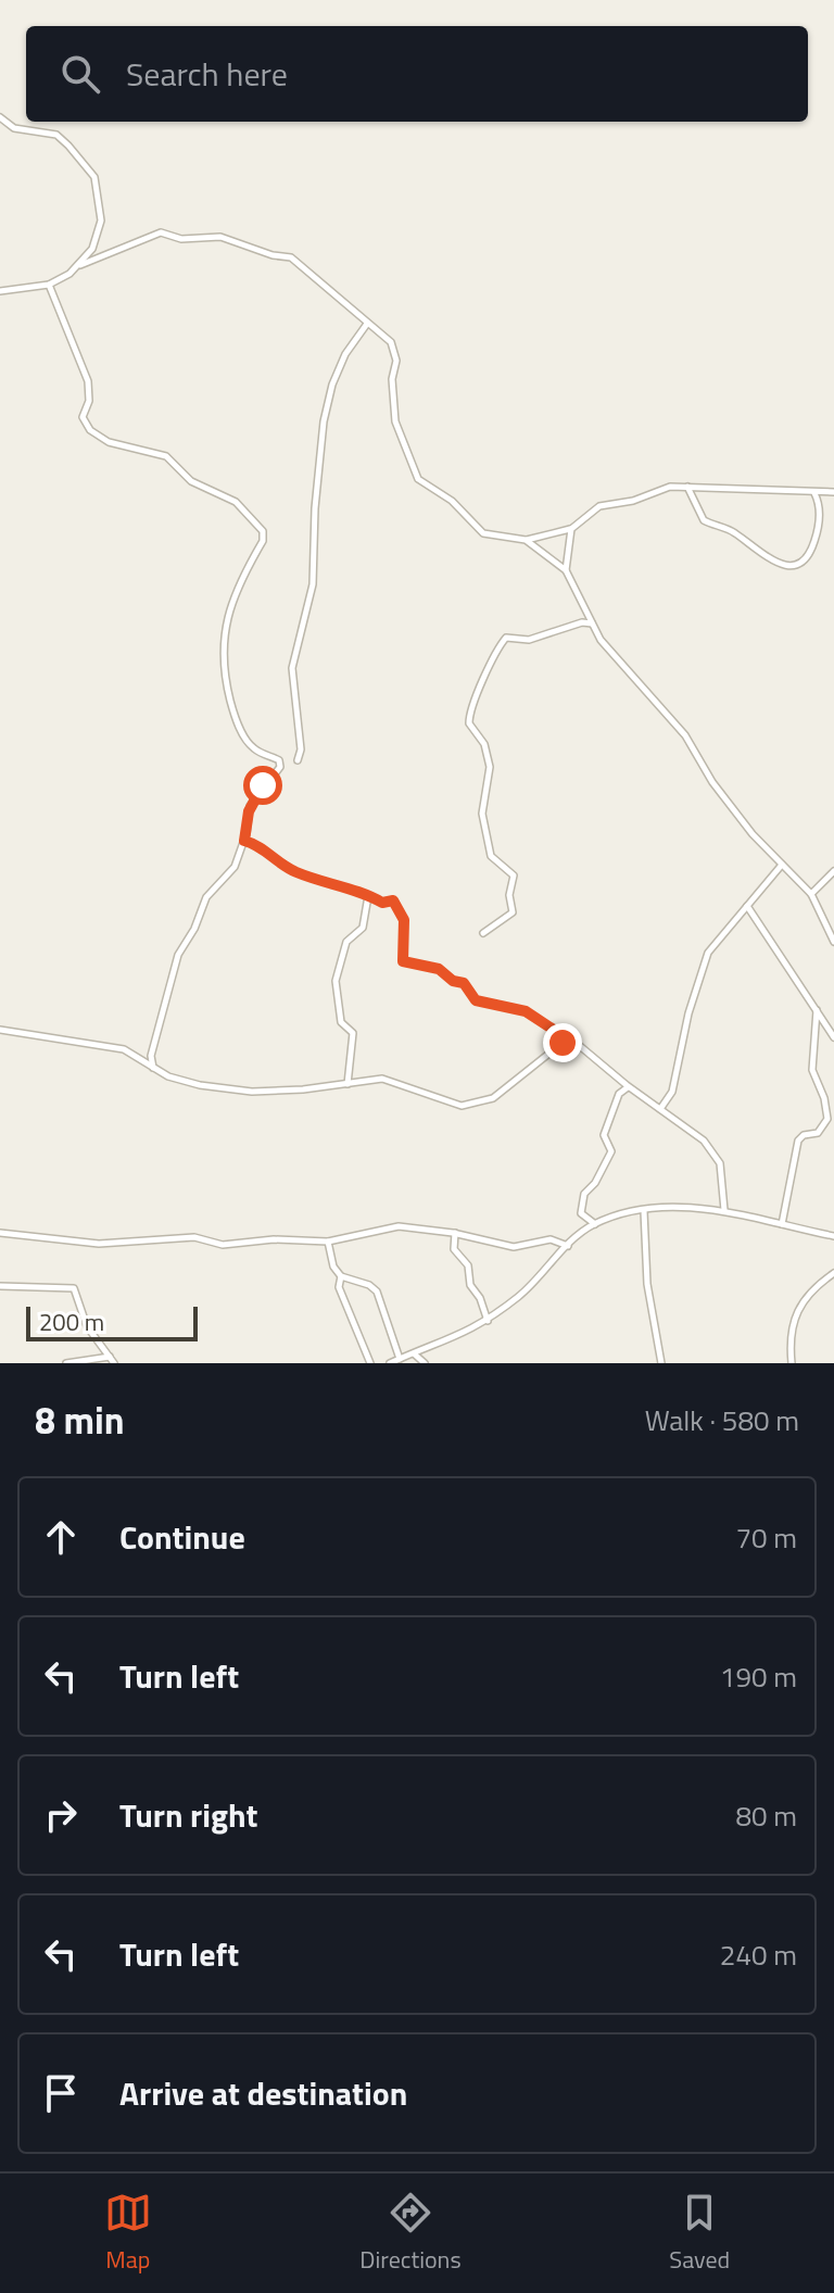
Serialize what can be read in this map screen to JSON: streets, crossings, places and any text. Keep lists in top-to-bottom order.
{
  "scale_bar": "200 m",
  "page": {
    "search": "Search here",
    "scale": "200 m",
    "heading": ["8 min", "Walk · 580 m"],
    "list": [
      ["Continue", "70 m"],
      ["Turn left", "190 m"],
      ["Turn right", "80 m"],
      ["Turn left", "240 m"],
      "Arrive at destination"
    ],
    "nav": ["Map", "Directions", "Saved"]
  }
}
